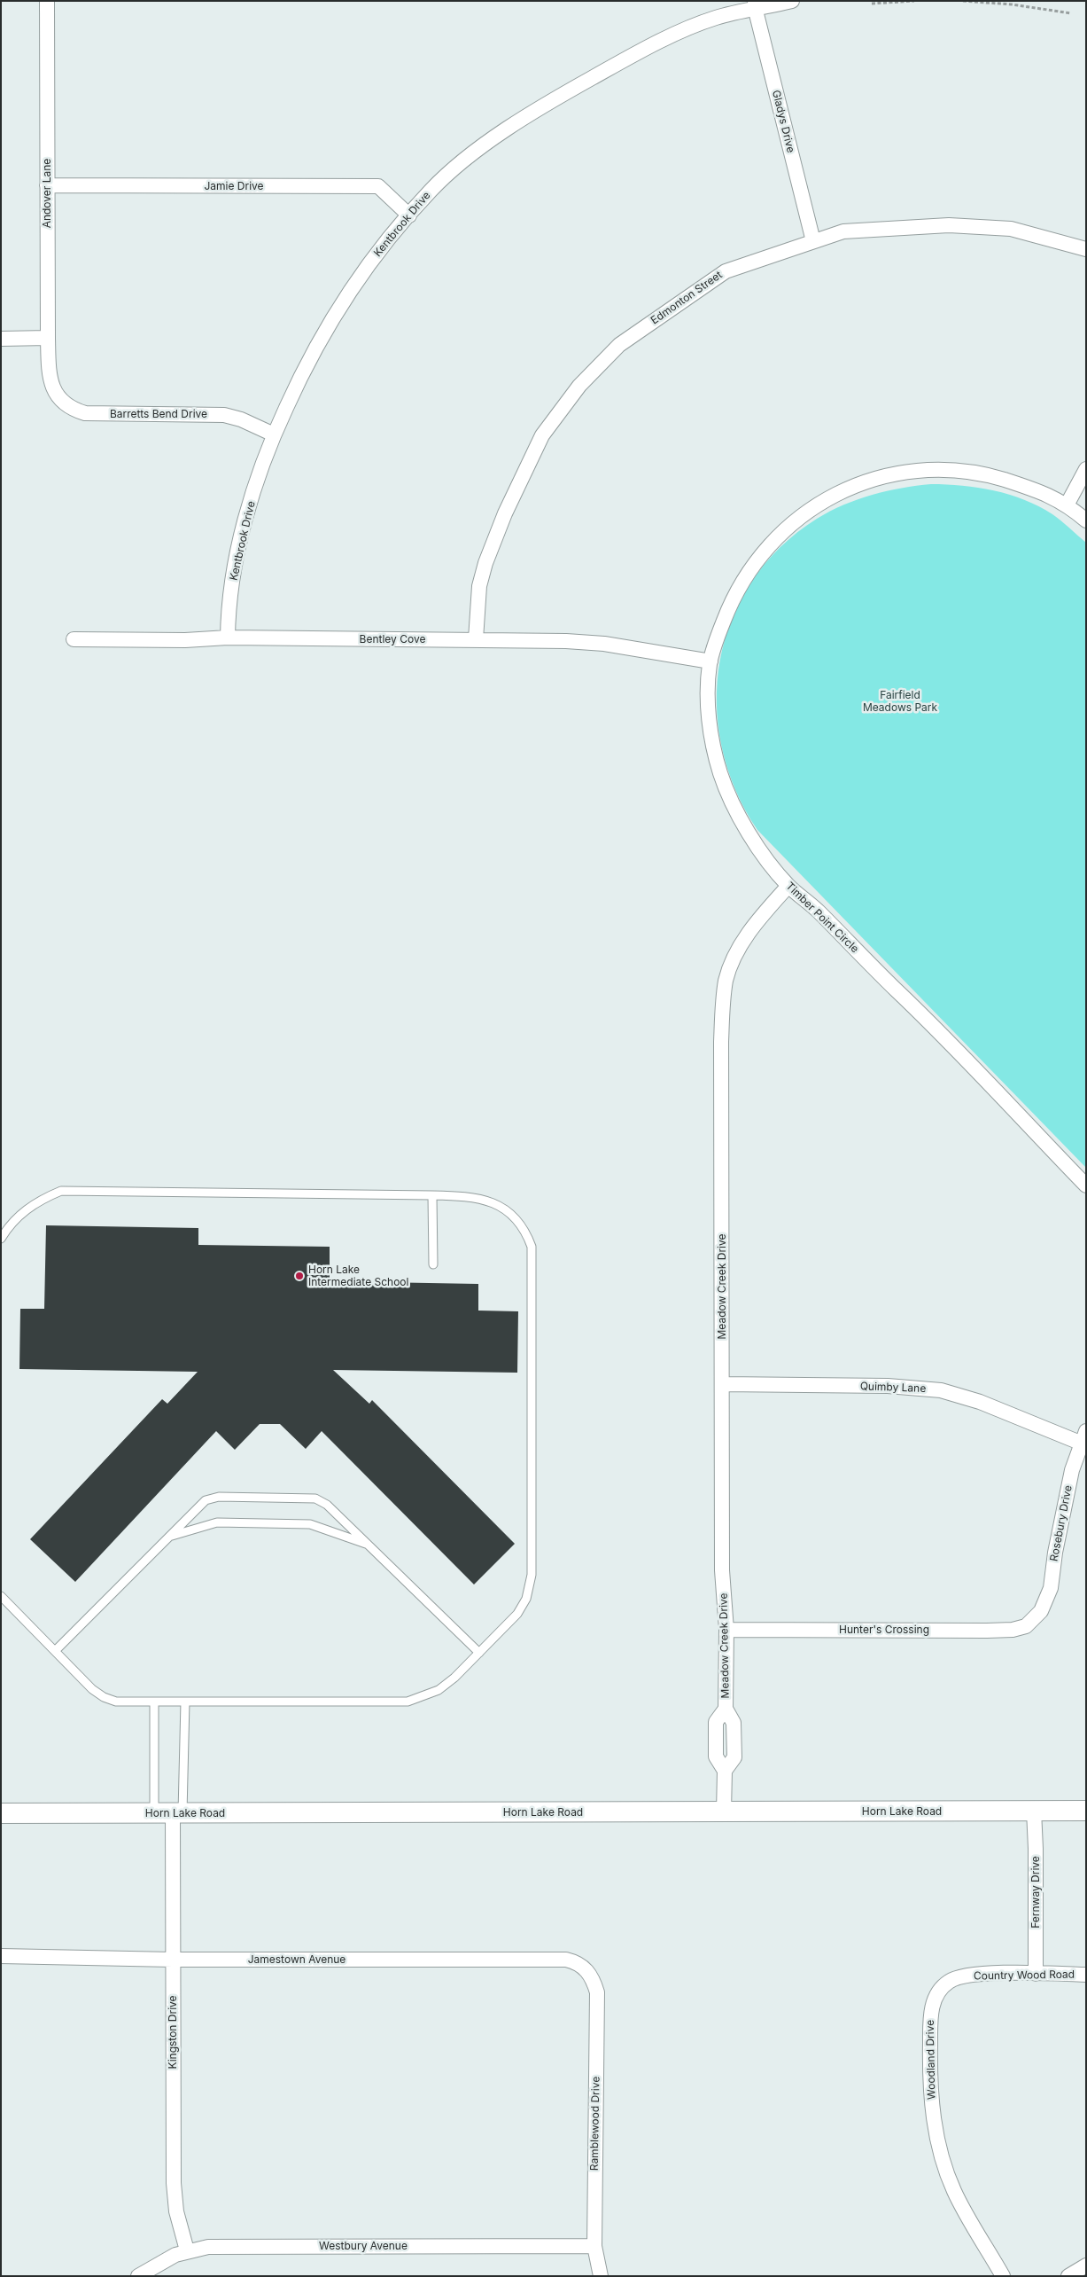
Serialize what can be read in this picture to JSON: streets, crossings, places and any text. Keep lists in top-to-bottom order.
{
  "streets": {
    "main road": ["Horn Lake Road"],
    "street": [
      "Gladys Drive",
      "Jamie Drive",
      "Andover Lane",
      "Kentbrook Drive",
      "Edmonton Street",
      "Barretts Bend Drive",
      "Bentley Cove",
      "Timber Point Circle",
      "Meadow Creek Drive",
      "Quimby Lane",
      "Rosebury Drive",
      "Hunter's Crossing",
      "Fernway Drive",
      "Jamestown Avenue",
      "Country Wood Road",
      "Kingston Drive",
      "Woodland Drive",
      "Ramblewood Drive",
      "Westbury Avenue"
    ]
  },
  "crossings": [
    ["Gladys Drive", "Kentbrook Drive"],
    ["Gladys Drive", "Edmonton Street"],
    ["Jamie Drive", "Andover Lane"],
    ["Jamie Drive", "Kentbrook Drive"],
    ["Andover Lane", "Barretts Bend Drive"],
    ["Kentbrook Drive", "Barretts Bend Drive"],
    ["Kentbrook Drive", "Bentley Cove"],
    ["Edmonton Street", "Bentley Cove"],
    ["Bentley Cove", "Timber Point Circle"],
    ["Timber Point Circle", "Meadow Creek Drive"],
    ["Meadow Creek Drive", "Quimby Lane"],
    ["Meadow Creek Drive", "Hunter's Crossing"],
    ["Meadow Creek Drive", "Horn Lake Road"],
    ["Quimby Lane", "Rosebury Drive"],
    ["Rosebury Drive", "Hunter's Crossing"],
    ["Horn Lake Road", "Fernway Drive"],
    ["Horn Lake Road", "Kingston Drive"],
    ["Fernway Drive", "Country Wood Road"],
    ["Jamestown Avenue", "Kingston Drive"],
    ["Jamestown Avenue", "Ramblewood Drive"],
    ["Country Wood Road", "Woodland Drive"],
    ["Kingston Drive", "Westbury Avenue"],
    ["Ramblewood Drive", "Westbury Avenue"]
  ],
  "parks": ["Fairfield Meadows Park"],
  "places": ["Horn Lake Intermediate School"]
}
